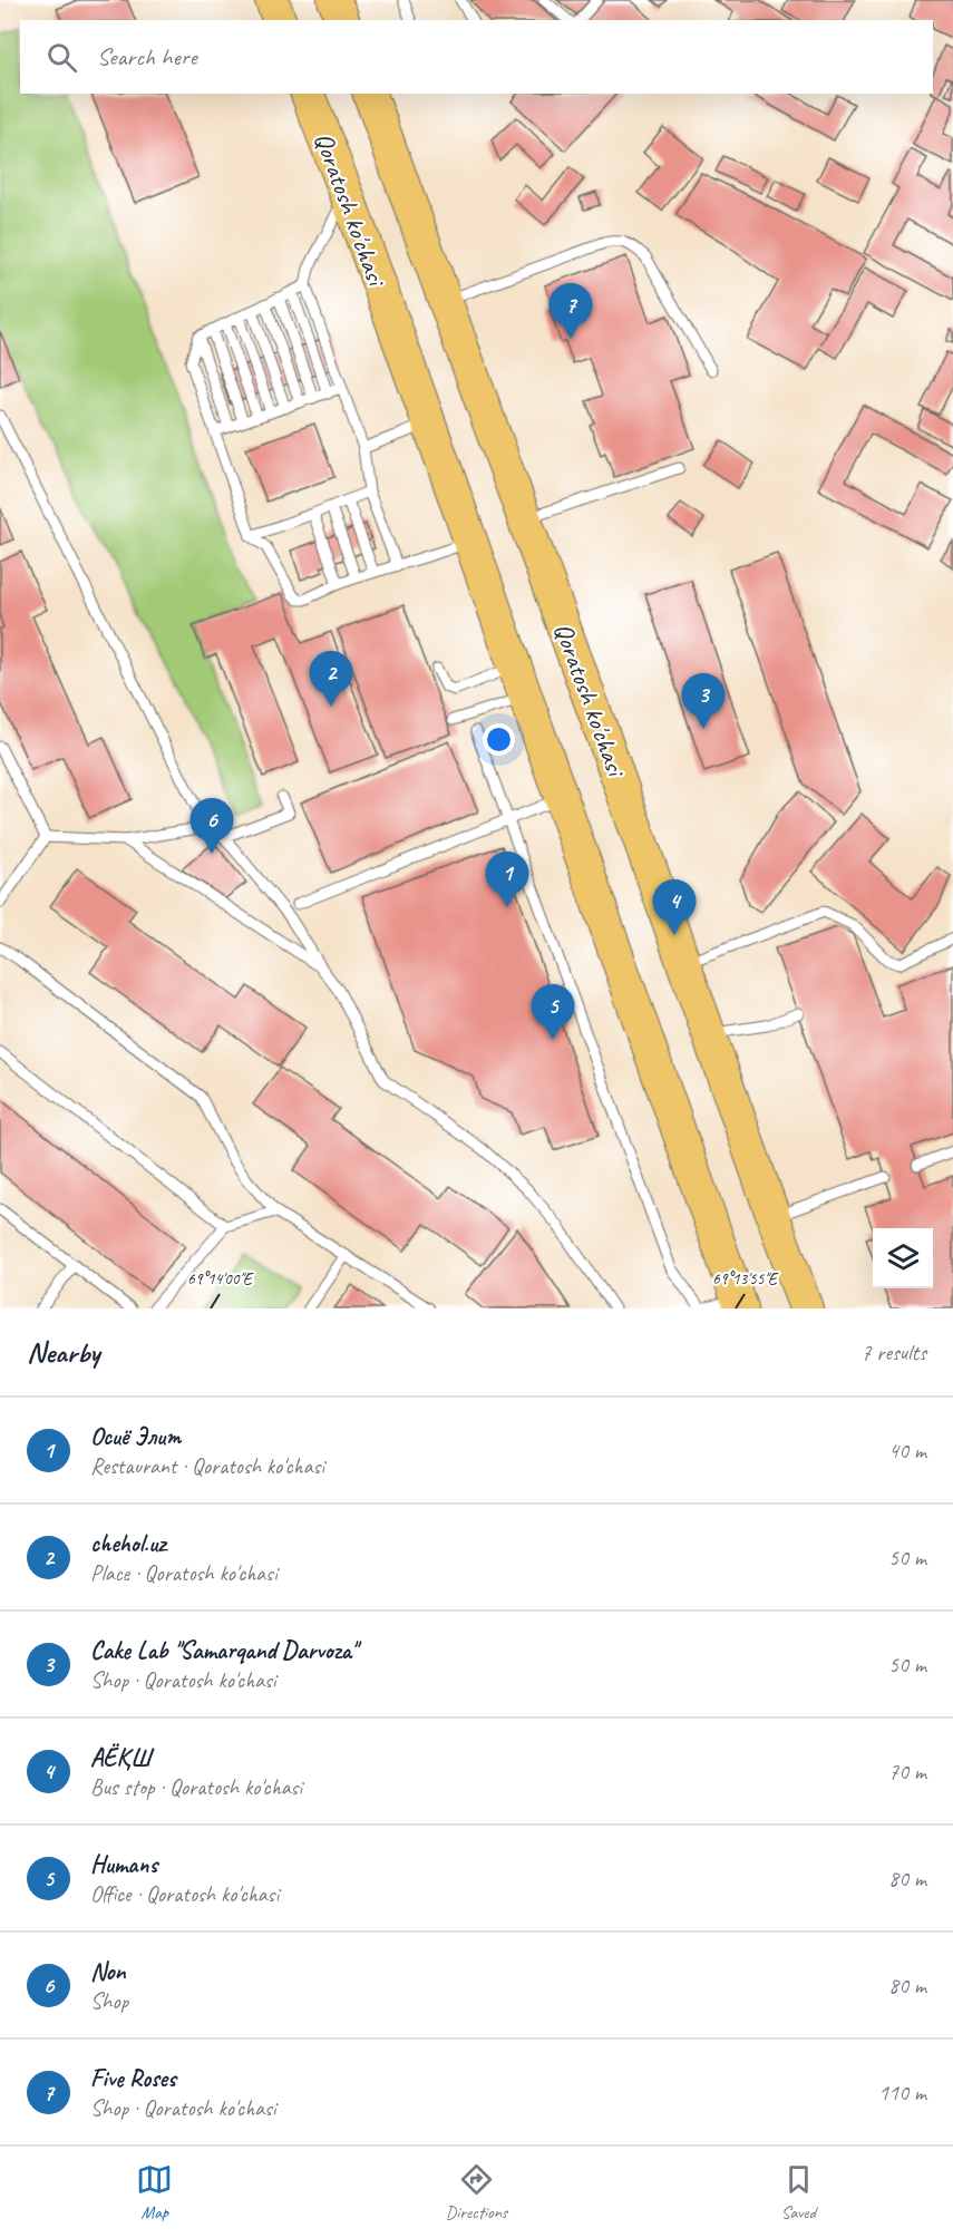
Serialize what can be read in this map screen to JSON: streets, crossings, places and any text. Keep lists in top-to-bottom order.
{
  "streets": {
    "main road": ["Qoratosh ko'chasi"]
  },
  "page": {
    "search": "Search here",
    "pins": [
      "7",
      "2",
      "3",
      "6",
      "1",
      "4",
      "5"
    ],
    "heading": ["Nearby", "7 results"],
    "list": [
      {
        "mark": "1",
        "name": "Осиё Элит",
        "note": "Restaurant · Qoratosh ko'chasi",
        "value": "40 m"
      },
      {
        "mark": "2",
        "name": "chehol.uz",
        "note": "Place · Qoratosh ko'chasi",
        "value": "50 m"
      },
      {
        "mark": "3",
        "name": "Cake Lab \"Samarqand Darvoza\"",
        "note": "Shop · Qoratosh ko'chasi",
        "value": "50 m"
      },
      {
        "mark": "4",
        "name": "АЁҚШ",
        "note": "Bus stop · Qoratosh ko'chasi",
        "value": "70 m"
      },
      {
        "mark": "5",
        "name": "Humans",
        "note": "Office · Qoratosh ko'chasi",
        "value": "80 m"
      },
      {
        "mark": "6",
        "name": "Non",
        "note": "Shop",
        "value": "80 m"
      },
      {
        "mark": "7",
        "name": "Five Roses",
        "note": "Shop · Qoratosh ko'chasi",
        "value": "110 m"
      }
    ],
    "nav": ["Map", "Directions", "Saved"]
  },
  "coordinates": ["69°14'00\"E", "69°13'55\"E"]
}
